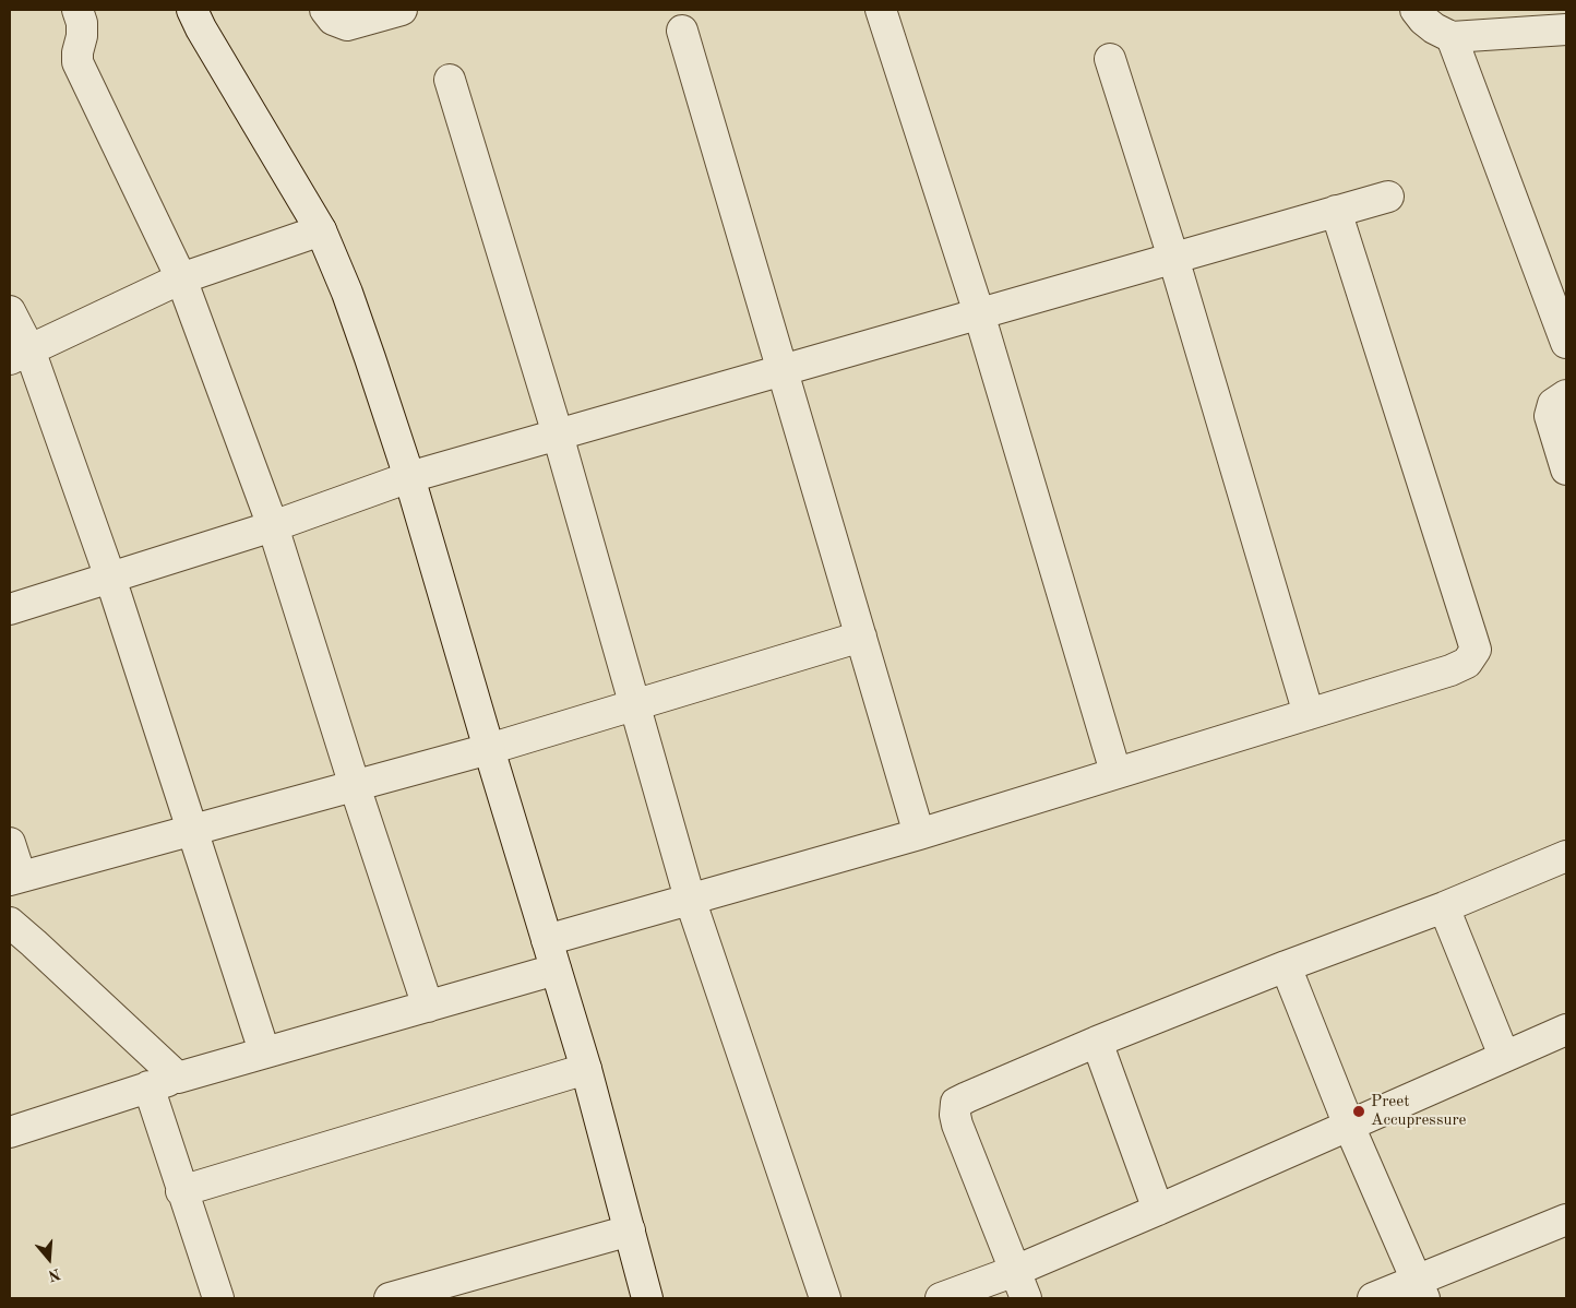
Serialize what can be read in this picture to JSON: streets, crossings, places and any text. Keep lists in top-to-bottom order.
{
  "places": ["Preet Accupressure"],
  "north": "bottom"
}
